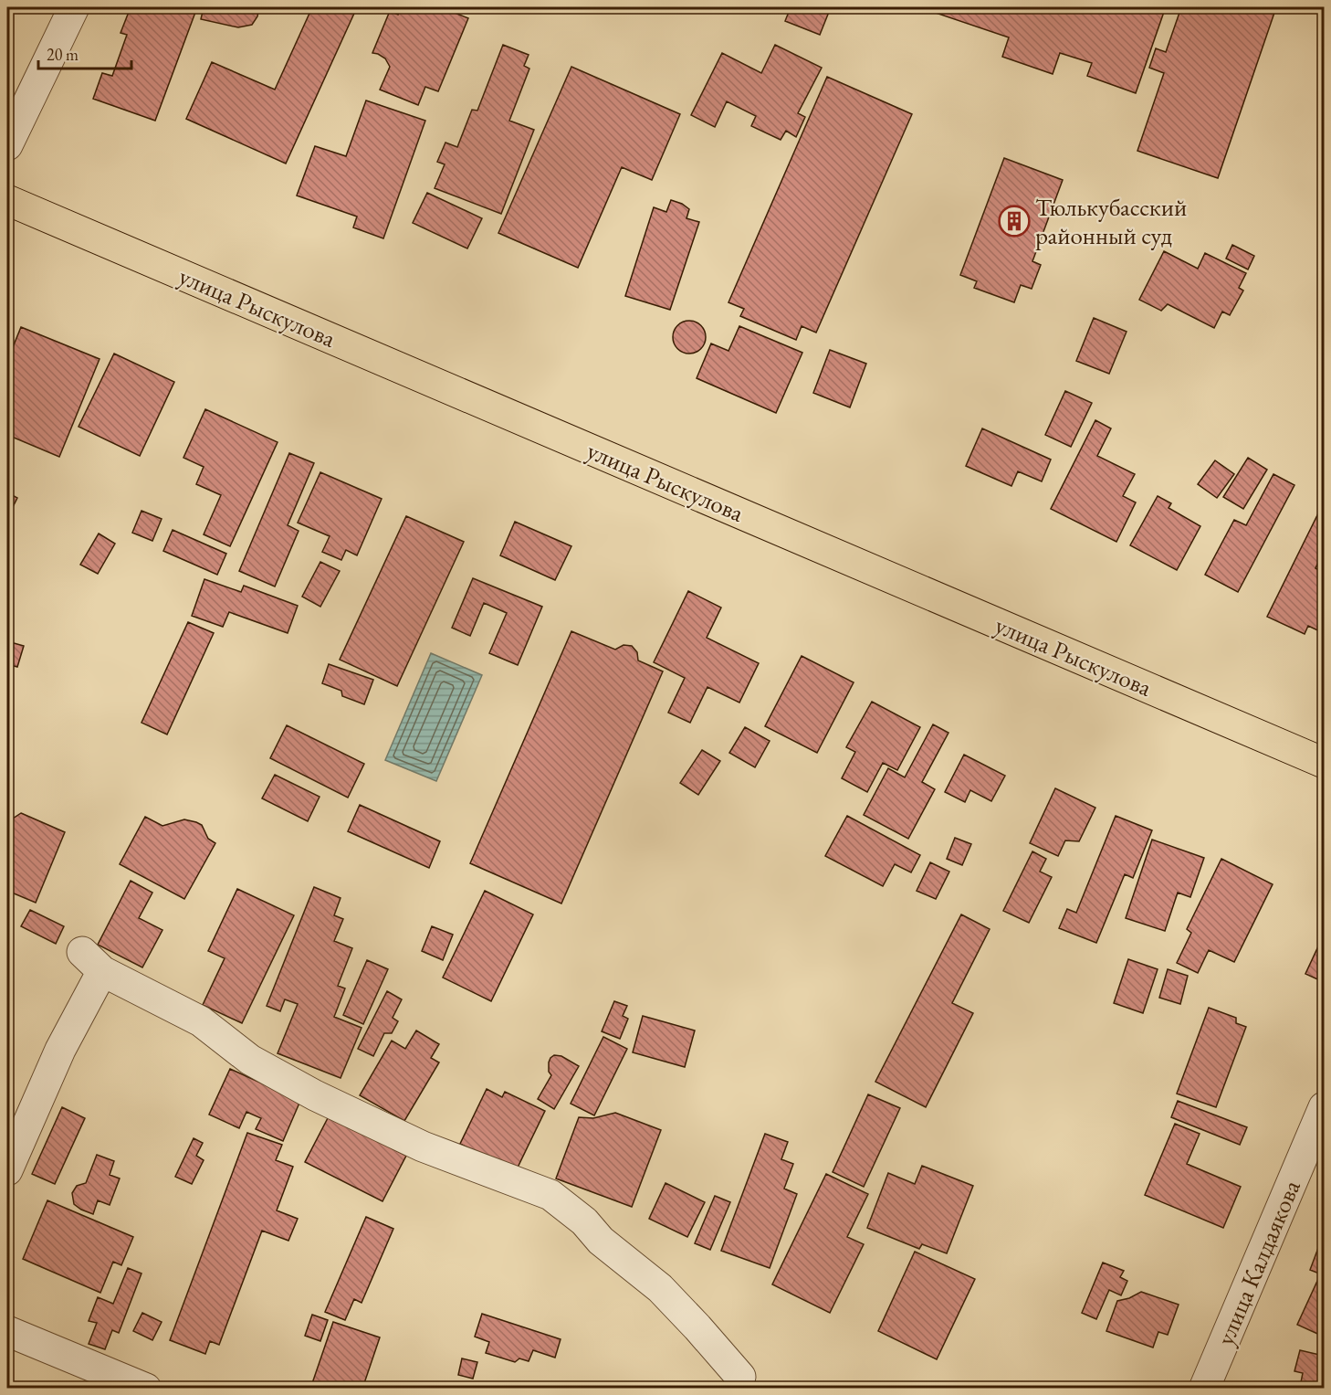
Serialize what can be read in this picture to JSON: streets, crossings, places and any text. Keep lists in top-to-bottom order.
{
  "streets": {
    "main road": ["улица Рыскулова"],
    "street": ["улица Калдаякова"]
  },
  "places": {
    "building": ["Тюлькубасский районный суд"]
  },
  "scale_bar": "20 m"
}
